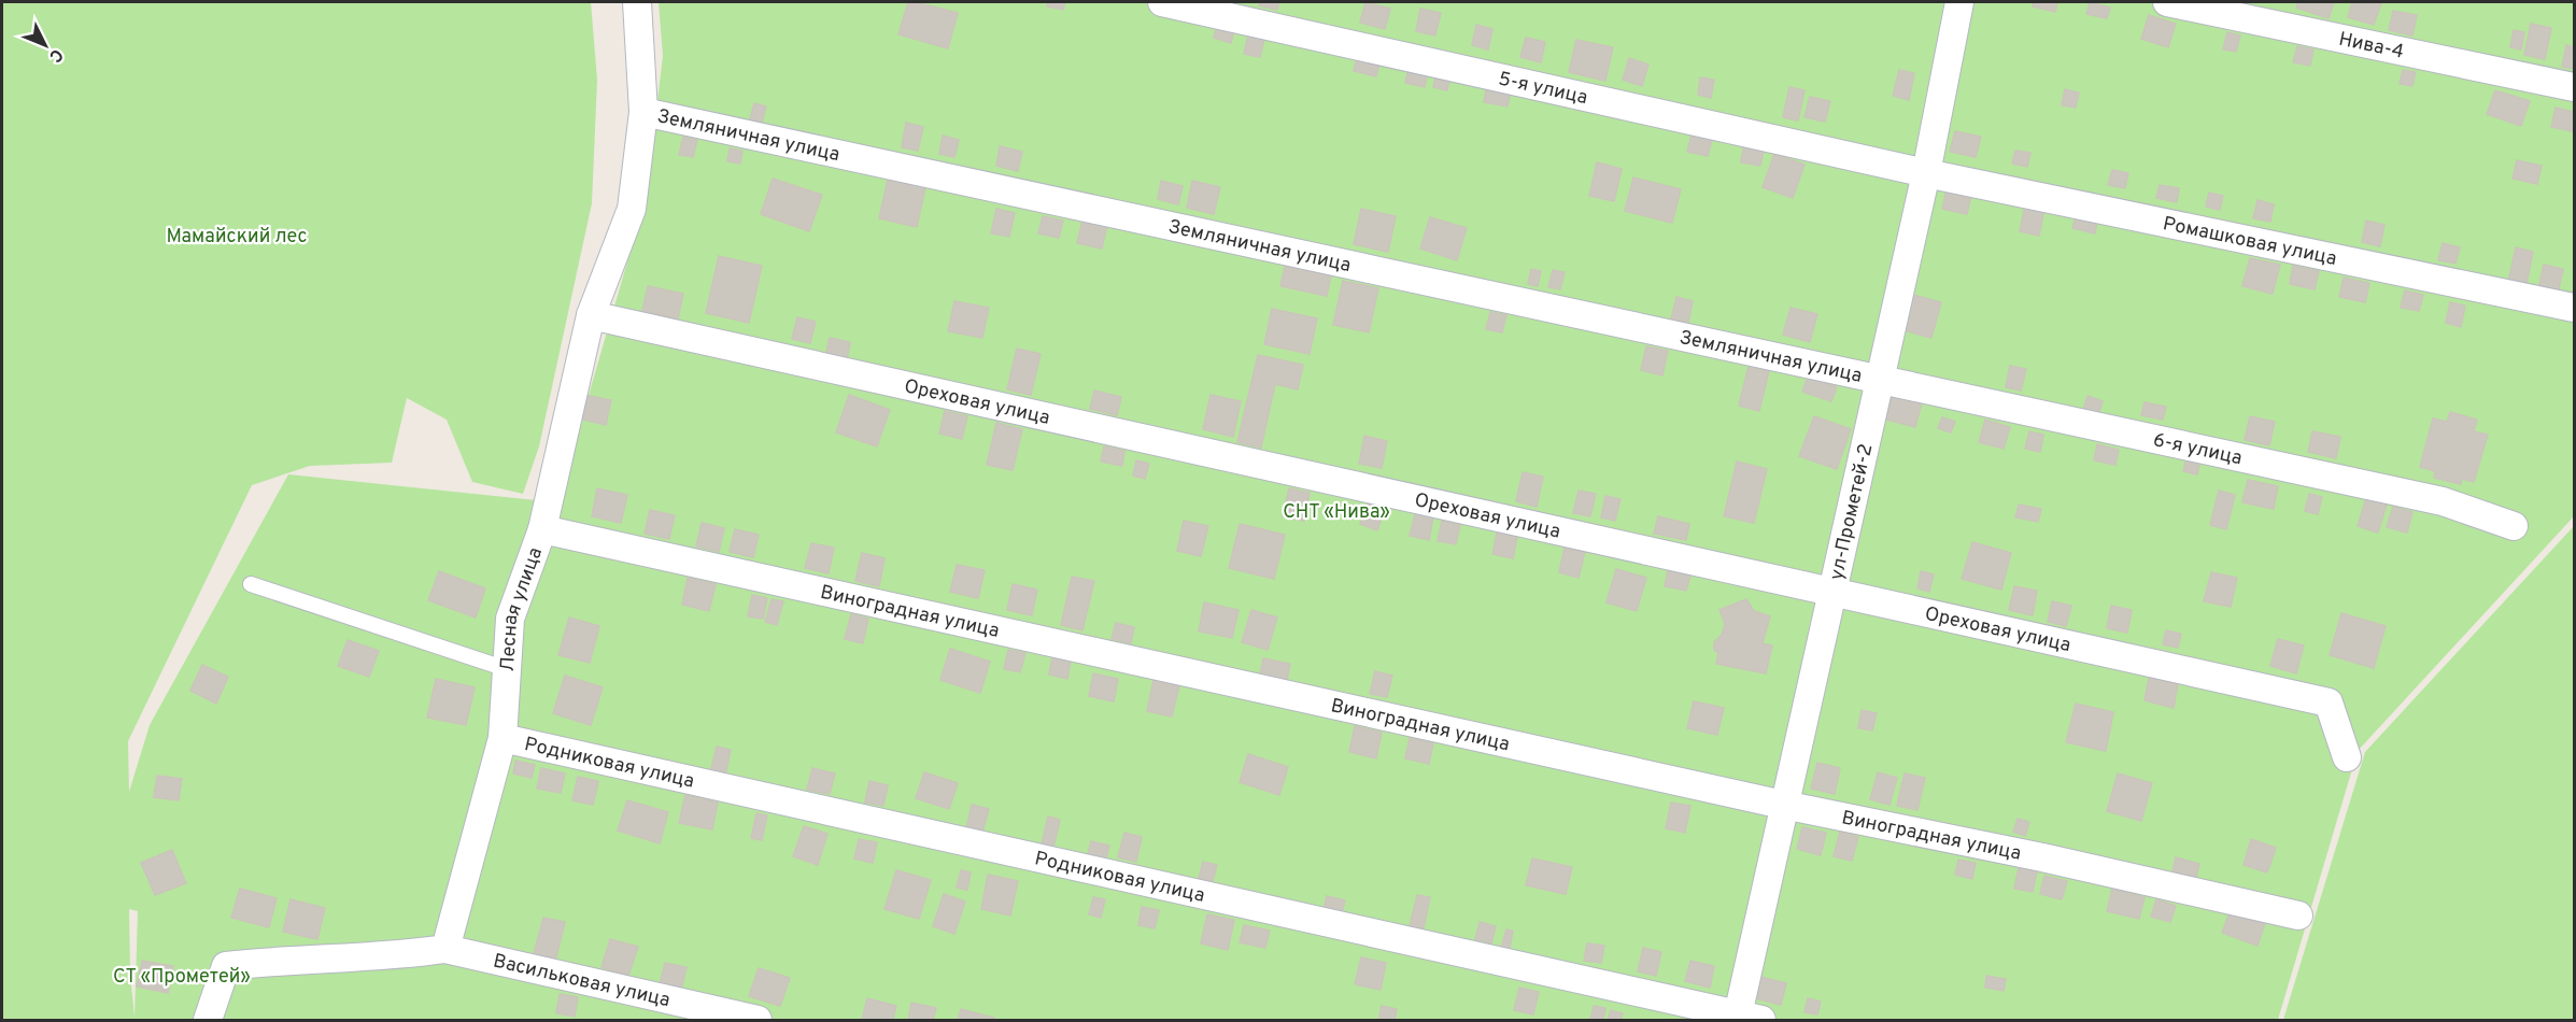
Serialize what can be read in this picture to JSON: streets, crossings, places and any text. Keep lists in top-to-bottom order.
{
  "streets": {
    "street": [
      "Нива-4",
      "5-я улица",
      "Земляничная улица",
      "Ромашковая улица",
      "Ореховая улица",
      "6-я улица",
      "ул-Прометей-2",
      "Лесная улица",
      "Виноградная улица",
      "Родниковая улица",
      "Васильковая улица"
    ]
  },
  "crossings": [
    ["5-я улица", "Ромашковая улица"],
    ["5-я улица", "ул-Прометей-2"],
    ["Земляничная улица", "6-я улица"],
    ["Земляничная улица", "ул-Прометей-2"],
    ["Земляничная улица", "Лесная улица"],
    ["Ромашковая улица", "ул-Прометей-2"],
    ["Ореховая улица", "ул-Прометей-2"],
    ["Ореховая улица", "Лесная улица"],
    ["6-я улица", "ул-Прометей-2"],
    ["ул-Прометей-2", "Виноградная улица"],
    ["ул-Прометей-2", "Родниковая улица"],
    ["Лесная улица", "Виноградная улица"],
    ["Лесная улица", "Родниковая улица"],
    ["Лесная улица", "Васильковая улица"]
  ],
  "parks": ["Мамайский лес", "СНТ «Нива»", "СТ «Прометей»"],
  "north": "bottom right"
}
